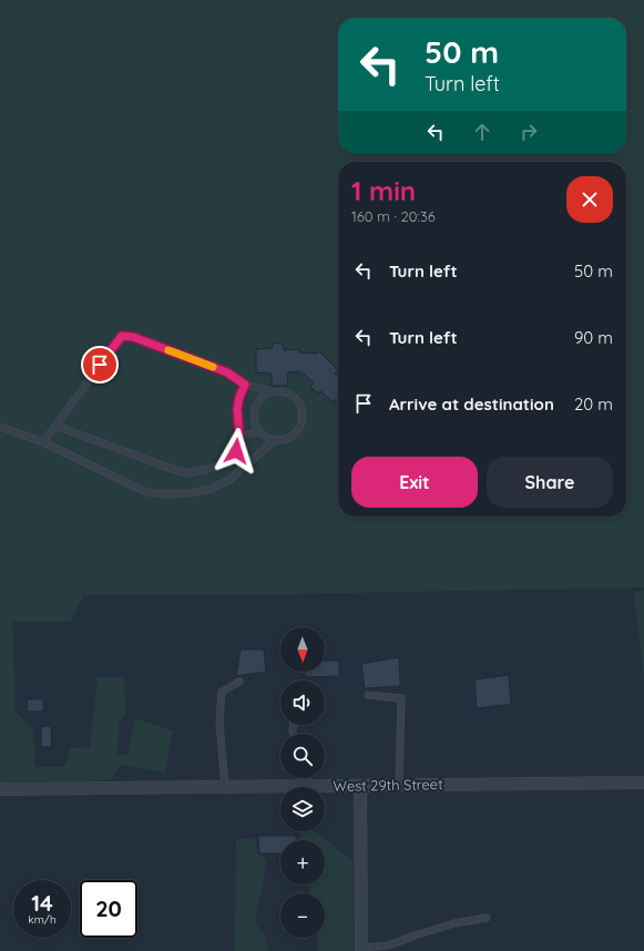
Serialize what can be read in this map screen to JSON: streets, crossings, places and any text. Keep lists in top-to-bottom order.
{
  "streets": {
    "street": ["West 29th Street"]
  },
  "north": "bottom",
  "page": {
    "turn": ["50 m", "Turn left"],
    "heading": ["1 min", "160 m · 20:36"],
    "list": [
      {
        "name": "Turn left",
        "value": "50 m"
      },
      {
        "name": "Turn left",
        "value": "90 m"
      },
      {
        "name": "Arrive at destination",
        "value": "20 m"
      }
    ],
    "buttons": ["Exit", "Share"],
    "map_buttons": ["+", "−"],
    "speed": "14 km/h",
    "limit": "20"
  }
}
